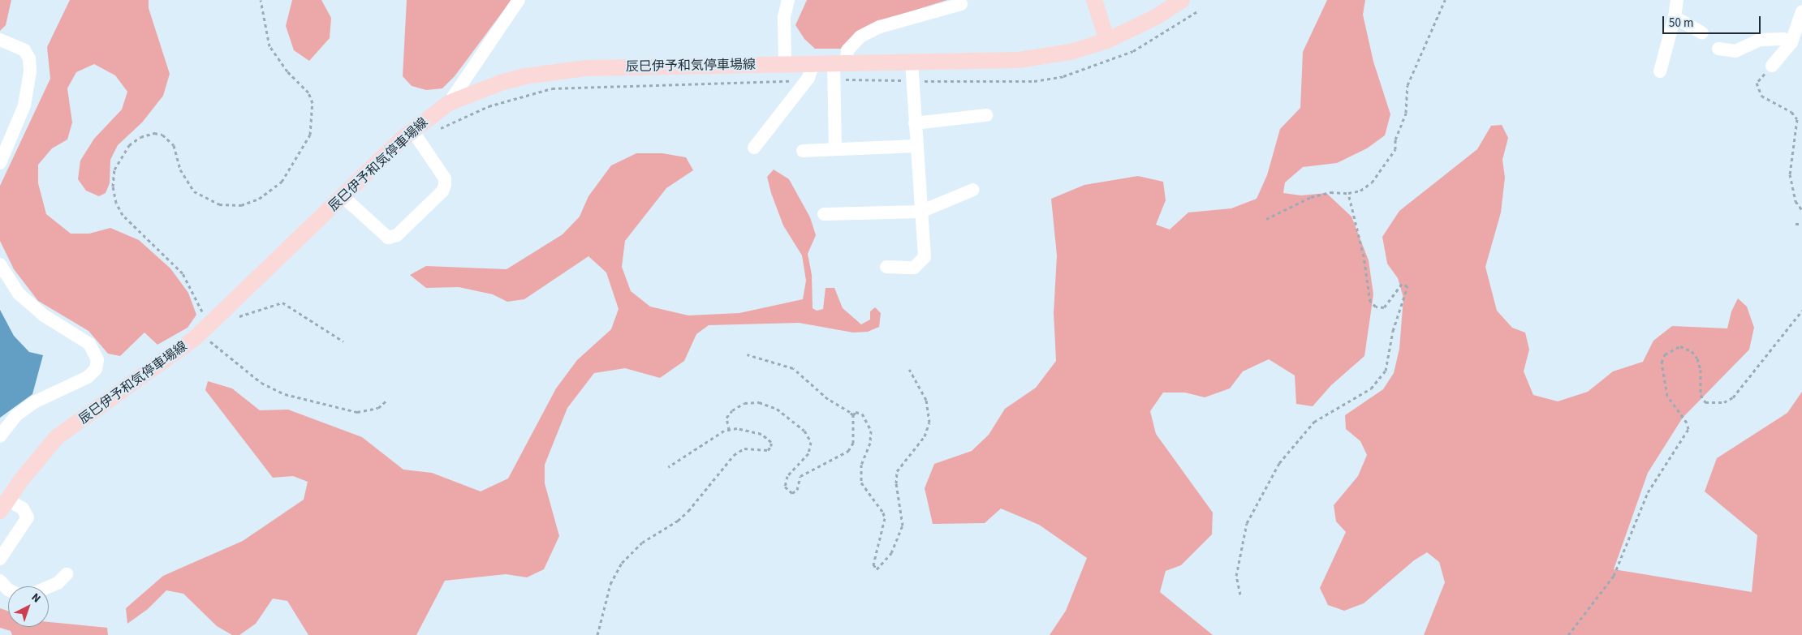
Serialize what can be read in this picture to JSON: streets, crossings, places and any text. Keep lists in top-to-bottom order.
{
  "streets": {
    "main road": ["辰巳伊予和気停車場線"]
  },
  "scale_bar": "50 m",
  "north": "top right"
}
